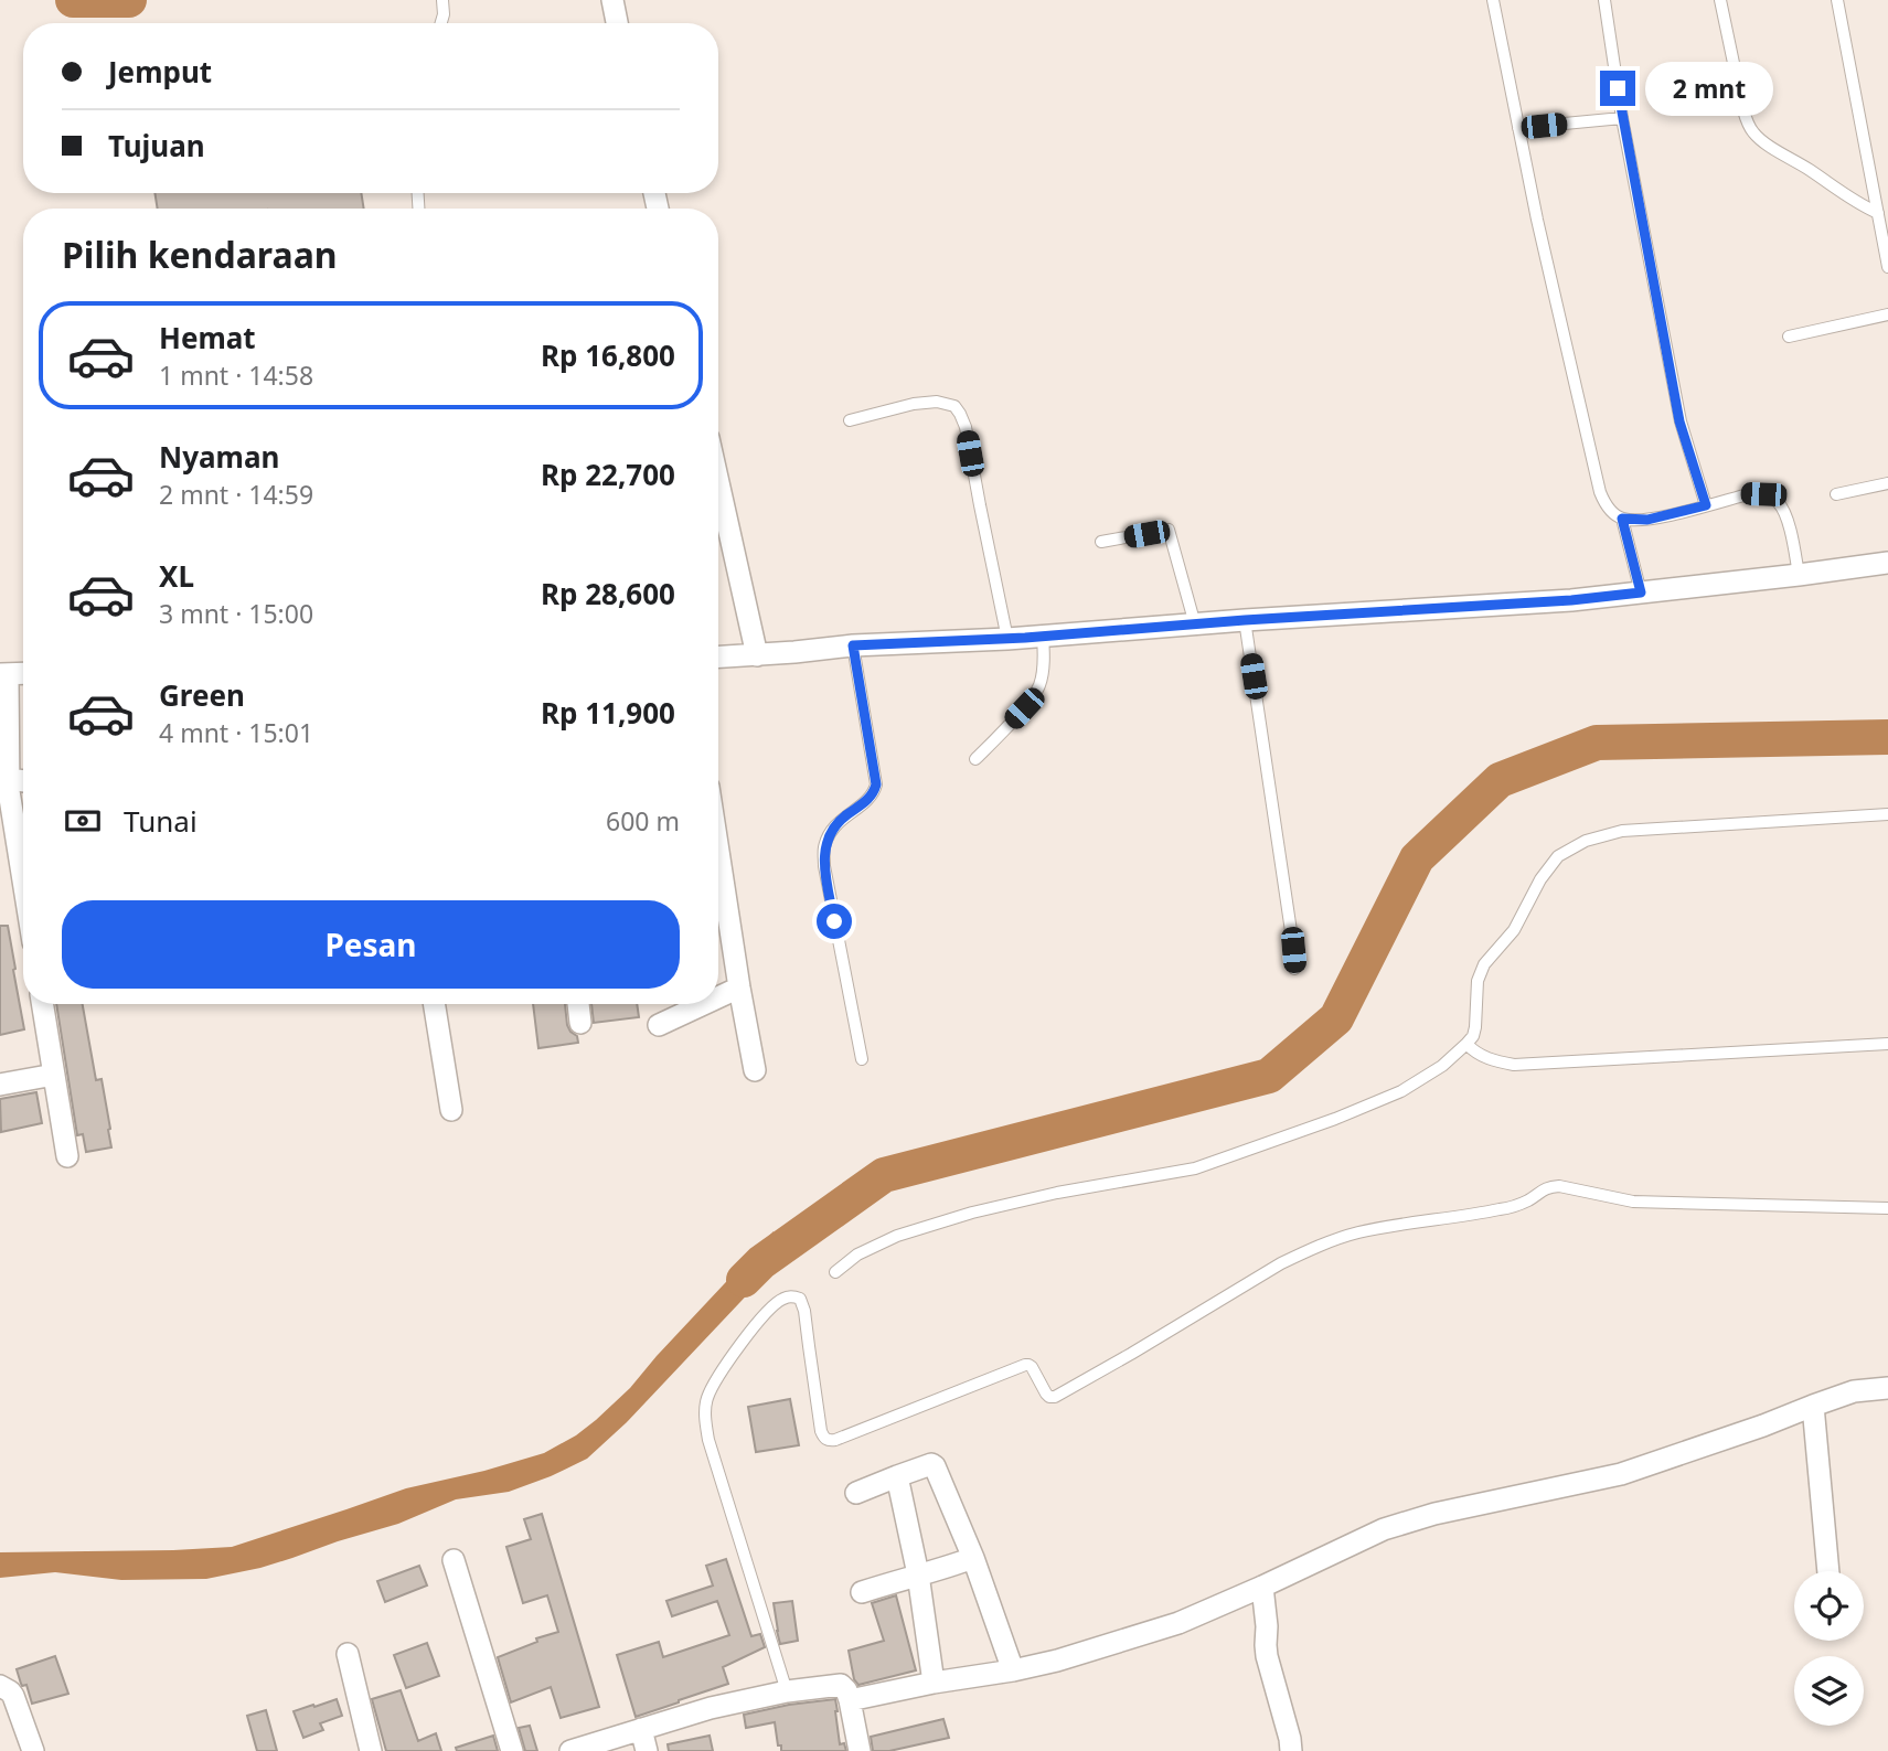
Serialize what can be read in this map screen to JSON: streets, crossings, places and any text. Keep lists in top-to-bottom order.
{
  "page": {
    "banner": ["Jemput", "Tujuan"],
    "bubble": "2 mnt",
    "heading": "Pilih kendaraan",
    "list": [
      {
        "name": "Hemat",
        "note": "1 mnt · 14:58",
        "value": "Rp 16,800"
      },
      {
        "name": "Nyaman",
        "note": "2 mnt · 14:59",
        "value": "Rp 22,700"
      },
      {
        "name": "XL",
        "note": "3 mnt · 15:00",
        "value": "Rp 28,600"
      },
      {
        "name": "Green",
        "note": "4 mnt · 15:01",
        "value": "Rp 11,900"
      }
    ],
    "pay": ["Tunai", "600 m"],
    "buttons": "Pesan"
  }
}
